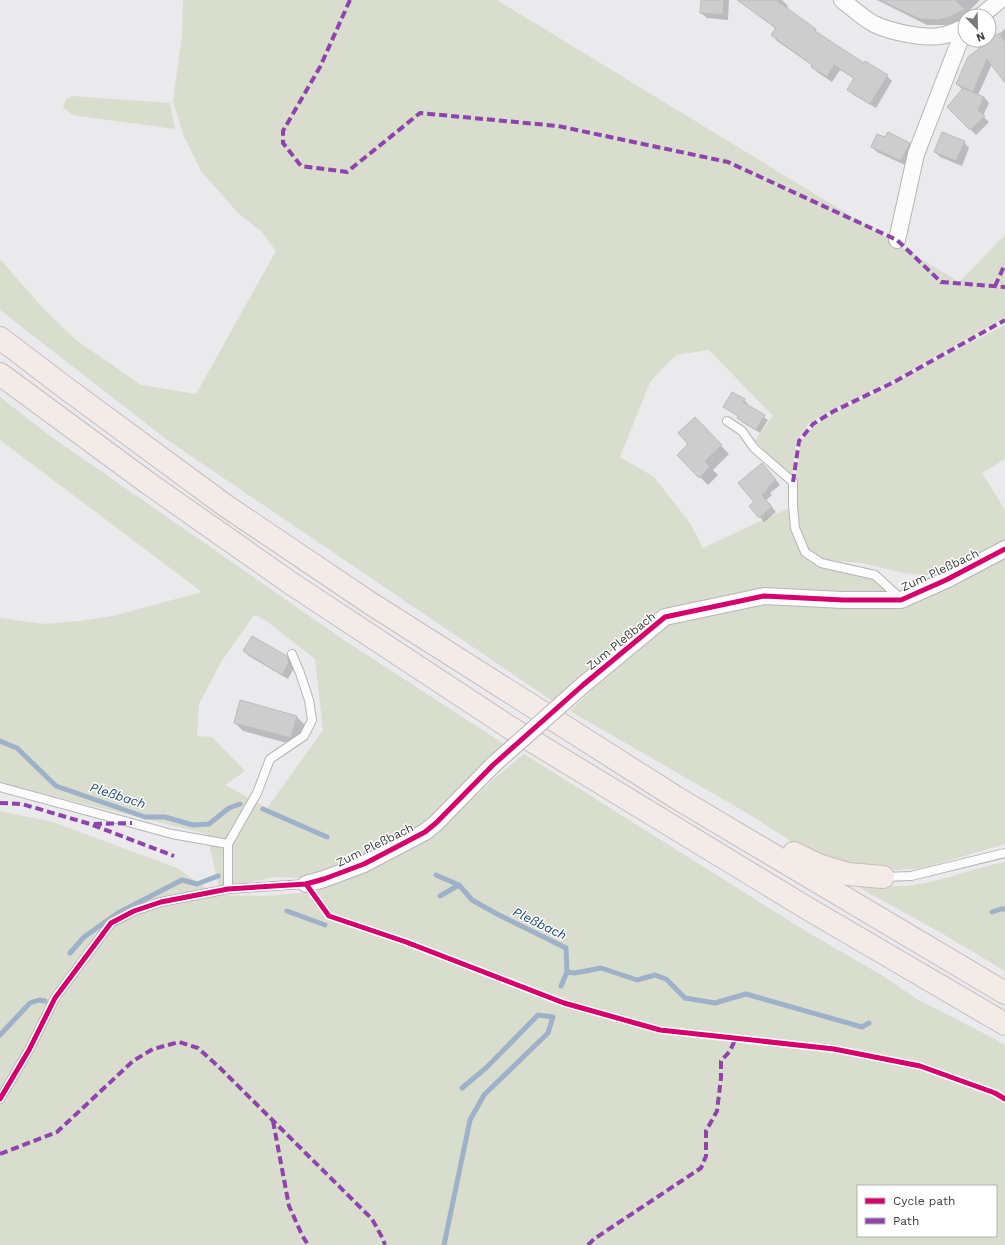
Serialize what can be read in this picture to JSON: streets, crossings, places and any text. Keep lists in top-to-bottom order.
{
  "streets": {
    "street": ["Zum Pleßbach"]
  },
  "water": ["Pleßbach"],
  "legend": ["Cycle path", "Path"],
  "north": "bottom right"
}
